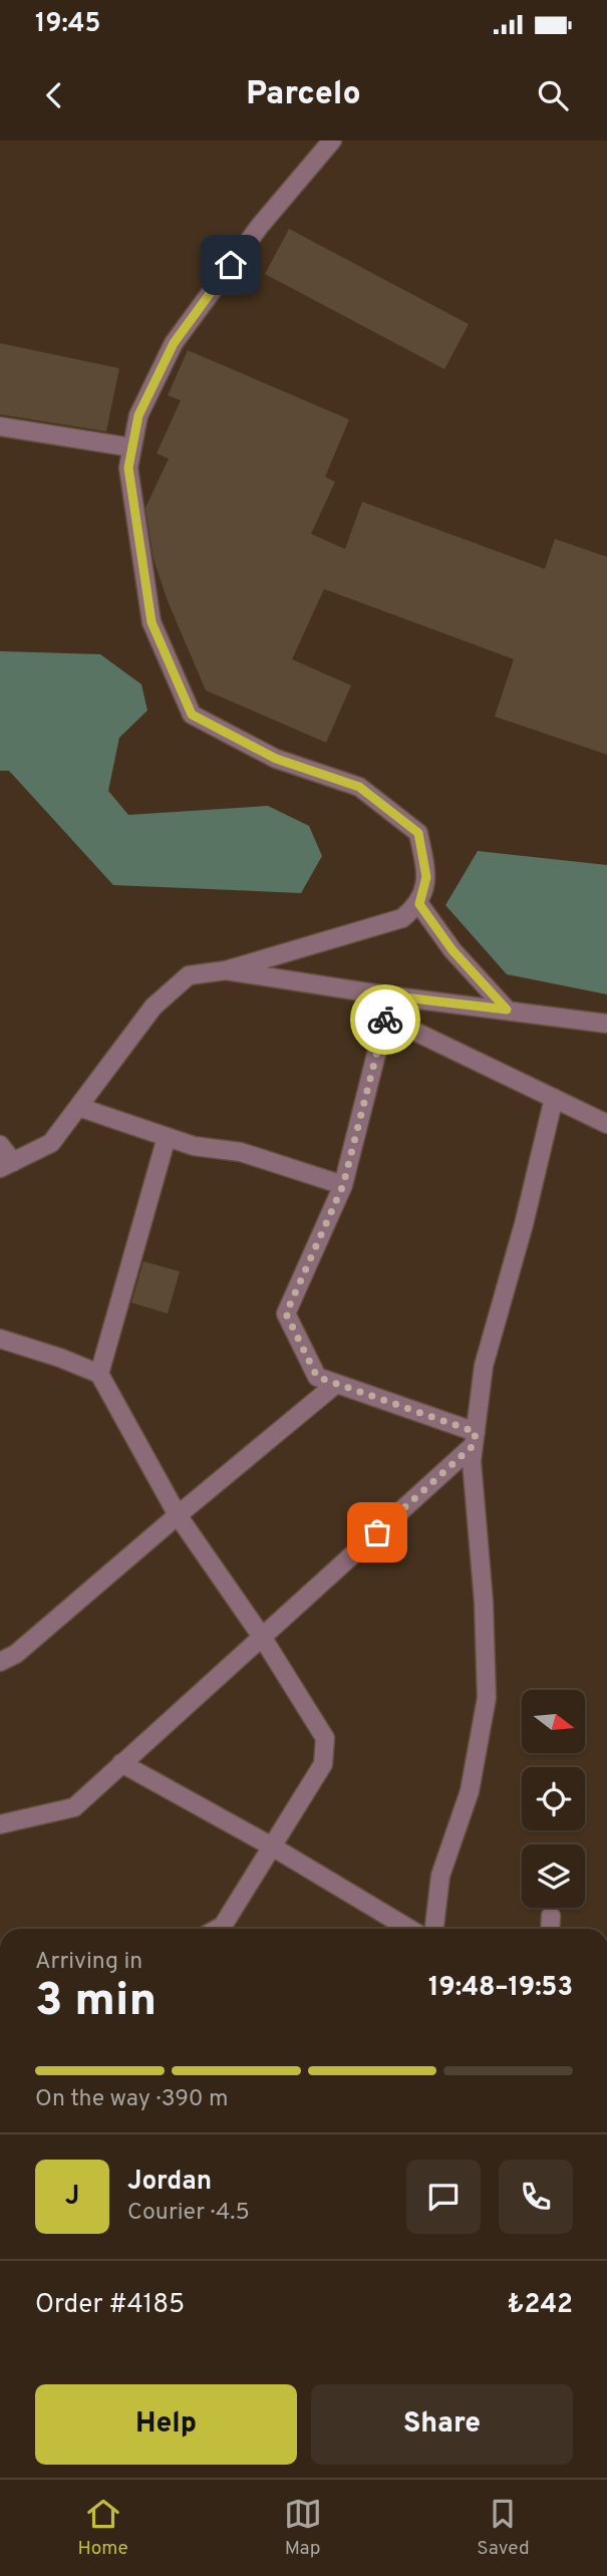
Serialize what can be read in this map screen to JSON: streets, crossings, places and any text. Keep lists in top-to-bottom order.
{
  "north": "right",
  "page": {
    "status": "19:45",
    "header": "Parcelo",
    "heading": ["3 min", "Arriving in", "19:48–19:53"],
    "panel": [
      "Jordan",
      "Courier · 4.5",
      "Order #4185",
      "₺242"
    ],
    "bar": "On the way · 390 m",
    "round": "J",
    "buttons": ["Help", "Share"],
    "tabs": ["Home", "Map", "Saved"]
  }
}
